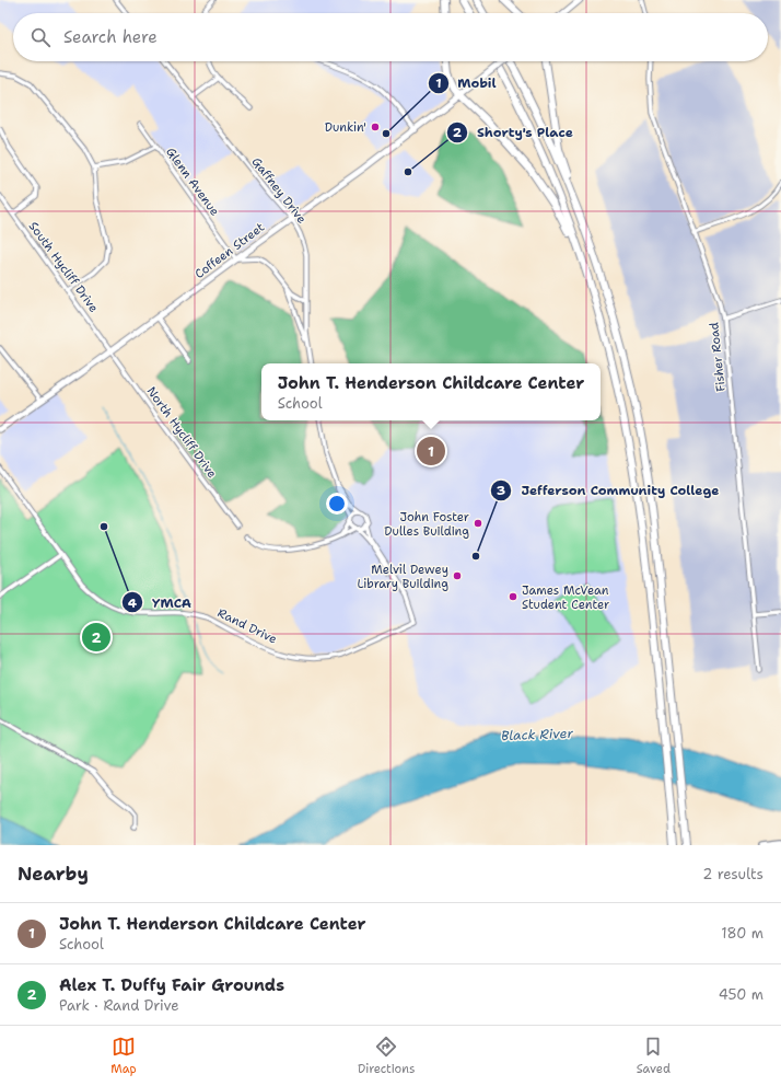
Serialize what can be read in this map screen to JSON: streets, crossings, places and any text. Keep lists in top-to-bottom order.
{
  "streets": {
    "main road": ["Coffeen Street"],
    "street": [
      "Glenn Avenue",
      "Gaffney Drive",
      "South Hycliff Drive",
      "Fisher Road",
      "North Hycliff Drive",
      "Rand Drive"
    ]
  },
  "crossings": [
    ["Glenn Avenue", "Coffeen Street"],
    ["Gaffney Drive", "Coffeen Street"],
    ["Coffeen Street", "South Hycliff Drive"],
    ["Coffeen Street", "North Hycliff Drive"],
    ["South Hycliff Drive", "North Hycliff Drive"]
  ],
  "water": ["Black River"],
  "places": [
    "Dunkin'",
    "Mobil",
    "Shorty's Place",
    "John Foster Dulles Building",
    "YMCA",
    "Jefferson Community College",
    "Melvil Dewey Library Building",
    "James McVean Student Center"
  ],
  "page": {
    "search": "Search here",
    "popup": ["John T. Henderson Childcare Center", "School"],
    "pins": ["1", "2"],
    "heading": ["Nearby", "2 results"],
    "list": [
      {
        "mark": "1",
        "name": "John T. Henderson Childcare Center",
        "note": "School",
        "value": "180 m"
      },
      {
        "mark": "2",
        "name": "Alex T. Duffy Fair Grounds",
        "note": "Park · Rand Drive",
        "value": "450 m"
      }
    ],
    "nav": ["Map", "Directions", "Saved"]
  }
}
